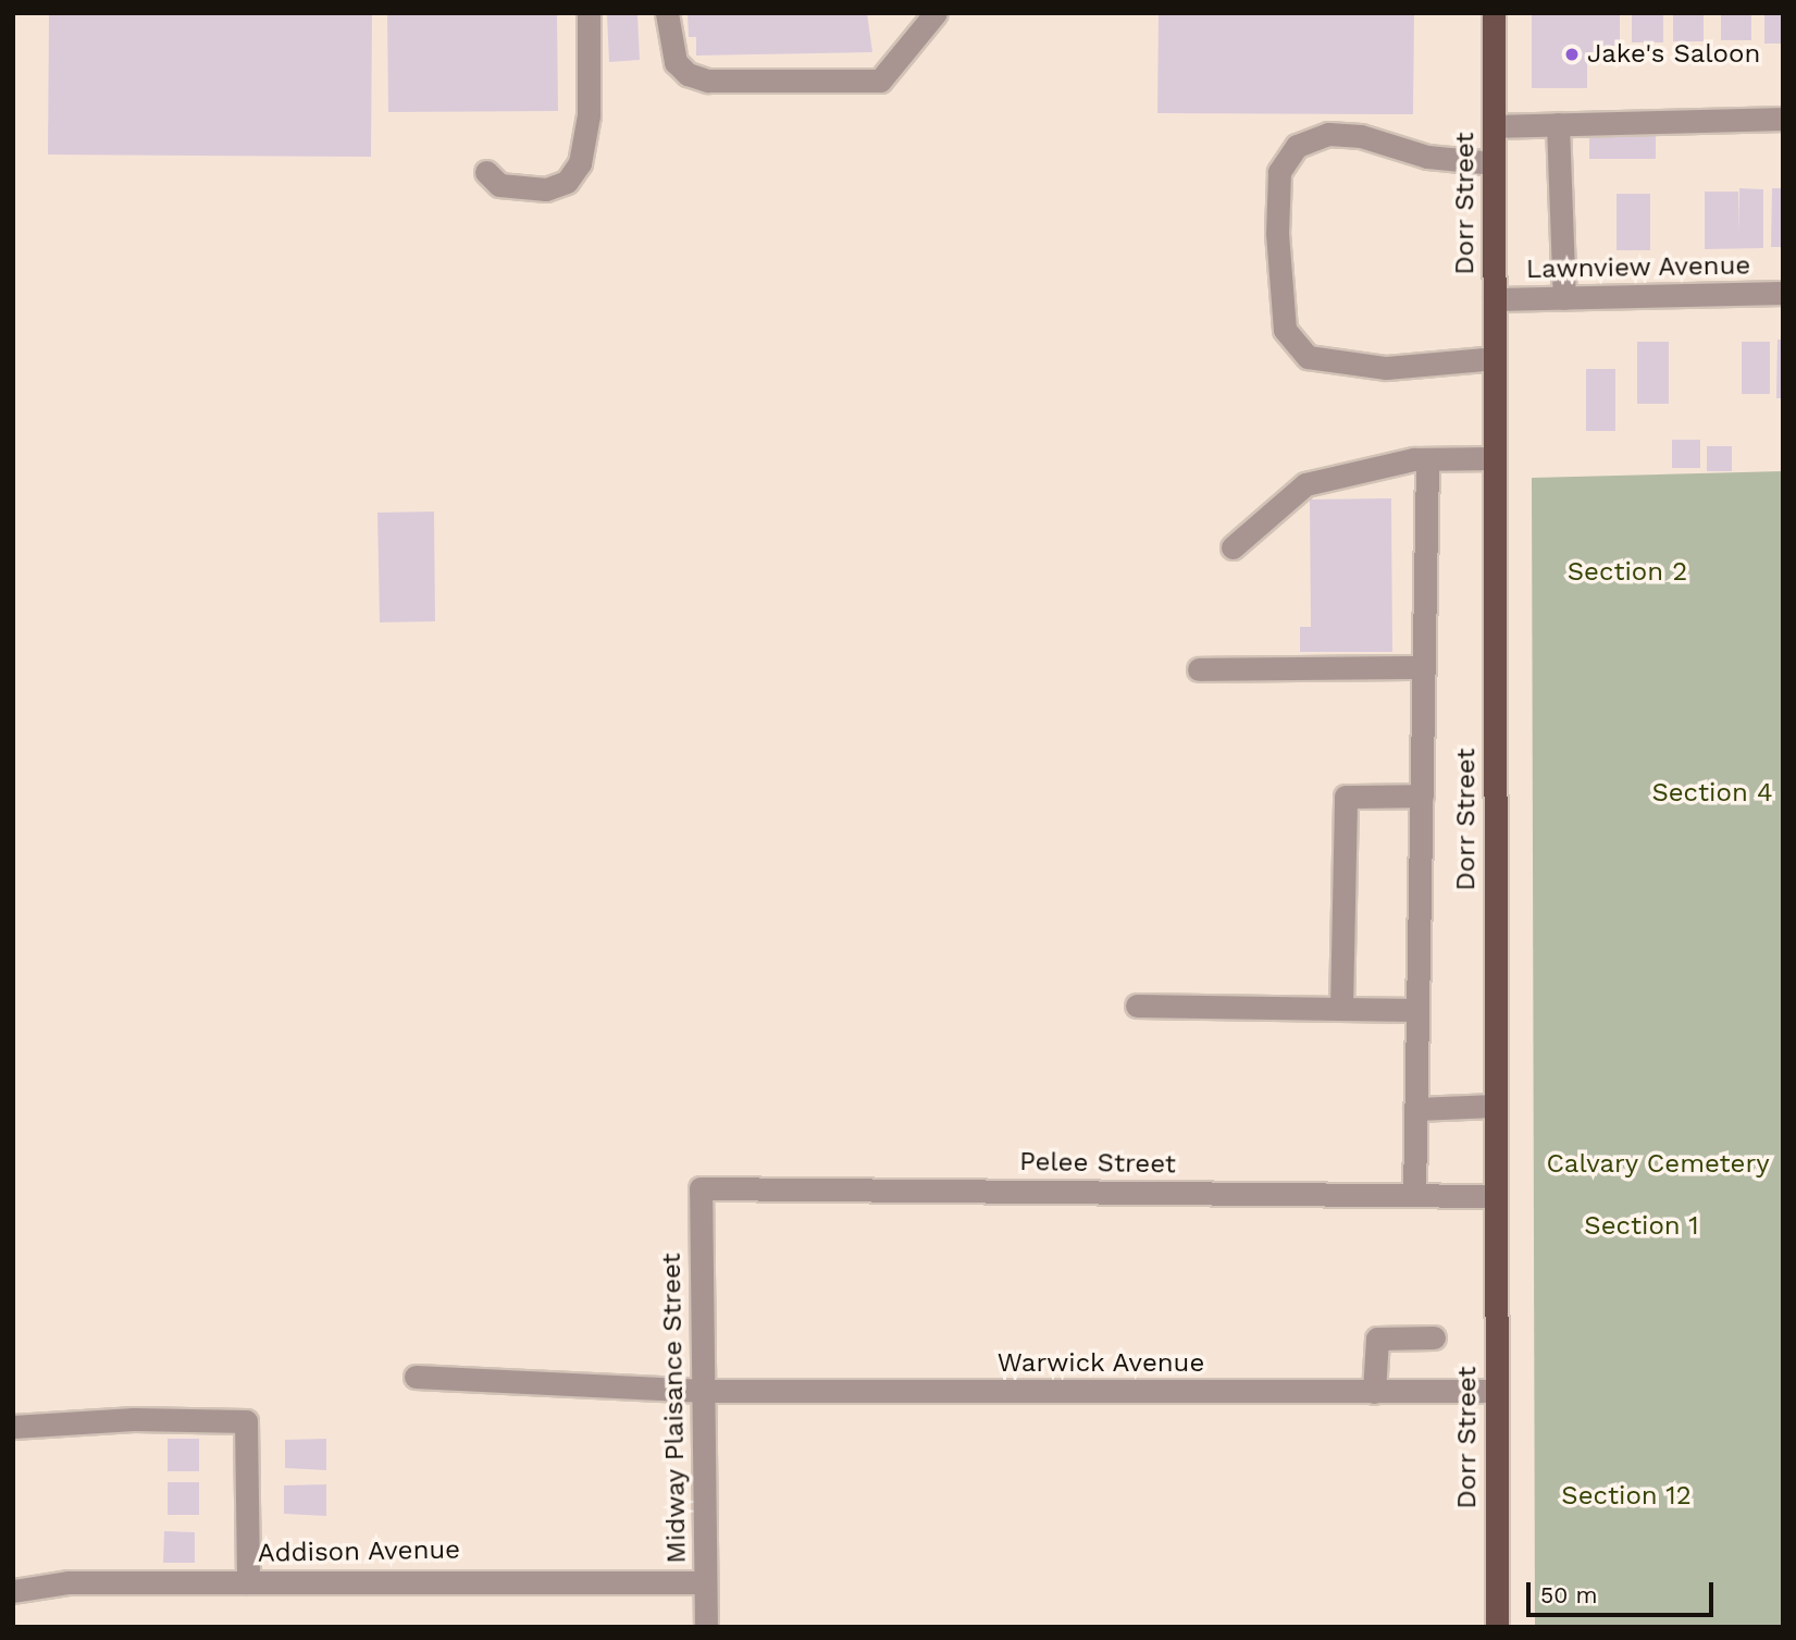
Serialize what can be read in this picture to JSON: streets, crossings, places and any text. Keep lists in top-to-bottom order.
{
  "streets": {
    "main road": ["Dorr Street"],
    "street": [
      "Lawnview Avenue",
      "Pelee Street",
      "Warwick Avenue",
      "Midway Plaisance Street",
      "Addison Avenue"
    ]
  },
  "crossings": [
    ["Dorr Street", "Lawnview Avenue"],
    ["Dorr Street", "Pelee Street"],
    ["Dorr Street", "Warwick Avenue"],
    ["Pelee Street", "Midway Plaisance Street"],
    ["Warwick Avenue", "Midway Plaisance Street"],
    ["Midway Plaisance Street", "Addison Avenue"]
  ],
  "parks": [
    "Section 2",
    "Section 4",
    "Calvary Cemetery",
    "Section 1",
    "Section 12"
  ],
  "places": ["Jake's Saloon"],
  "scale_bar": "50 m"
}
